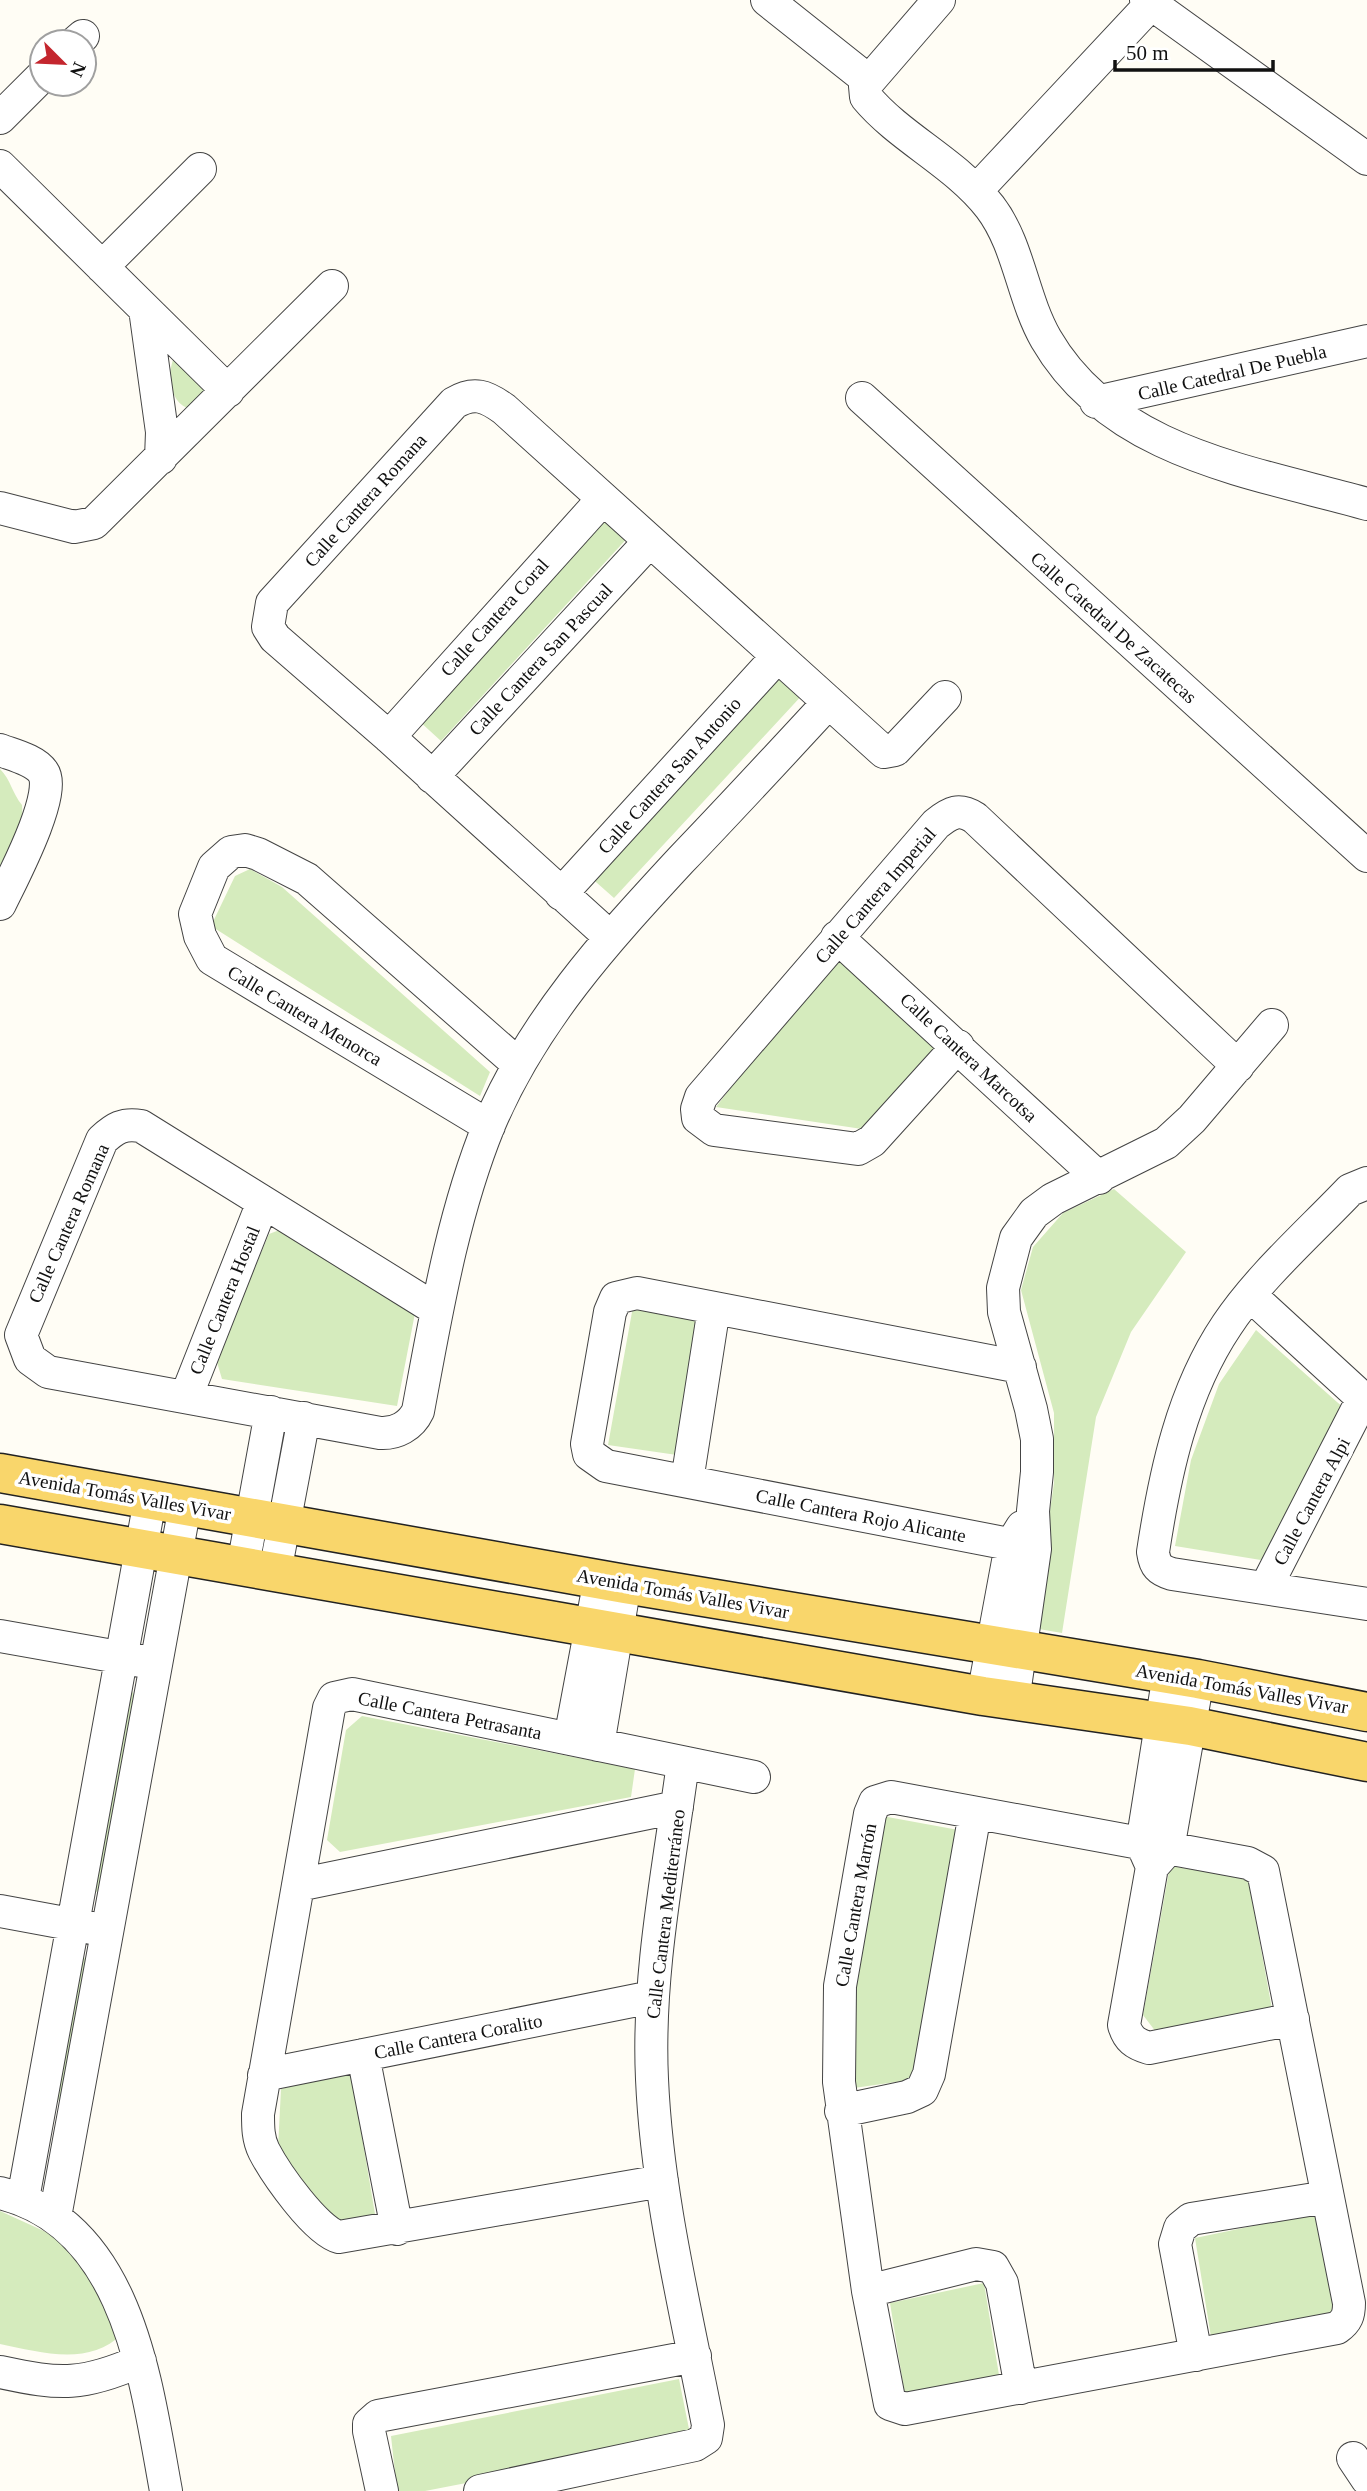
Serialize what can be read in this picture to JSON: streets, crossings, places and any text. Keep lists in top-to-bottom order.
{
  "streets": {
    "main road": ["Avenida Tomás Valles Vivar"],
    "street": [
      "Calle Catedral De Puebla",
      "Calle Cantera Romana",
      "Calle Cantera Coral",
      "Calle Catedral De Zacatecas",
      "Calle Cantera San Pascual",
      "Calle Cantera San Antonio",
      "Calle Cantera Imperial",
      "Calle Cantera Menorca",
      "Calle Cantera Marcotsa",
      "Calle Cantera Hostal",
      "Calle Cantera Alpi",
      "Calle Cantera Rojo Alicante",
      "Calle Cantera Petrasanta",
      "Calle Cantera Marrón",
      "Calle Cantera Mediterráneo",
      "Calle Cantera Coralito"
    ]
  },
  "crossings": [
    ["Calle Cantera Romana", "Calle Cantera Coral"],
    ["Calle Cantera Romana", "Calle Cantera San Pascual"],
    ["Calle Cantera Romana", "Calle Cantera San Antonio"],
    ["Calle Cantera Romana", "Calle Cantera Menorca"],
    ["Calle Cantera Romana", "Calle Cantera Hostal"],
    ["Calle Cantera Imperial", "Calle Cantera Marcotsa"],
    ["Calle Cantera Petrasanta", "Calle Cantera Mediterráneo"],
    ["Calle Cantera Petrasanta", "Calle Cantera Coralito"],
    ["Calle Cantera Mediterráneo", "Calle Cantera Coralito"]
  ],
  "scale_bar": "50 m",
  "north": "bottom right"
}
